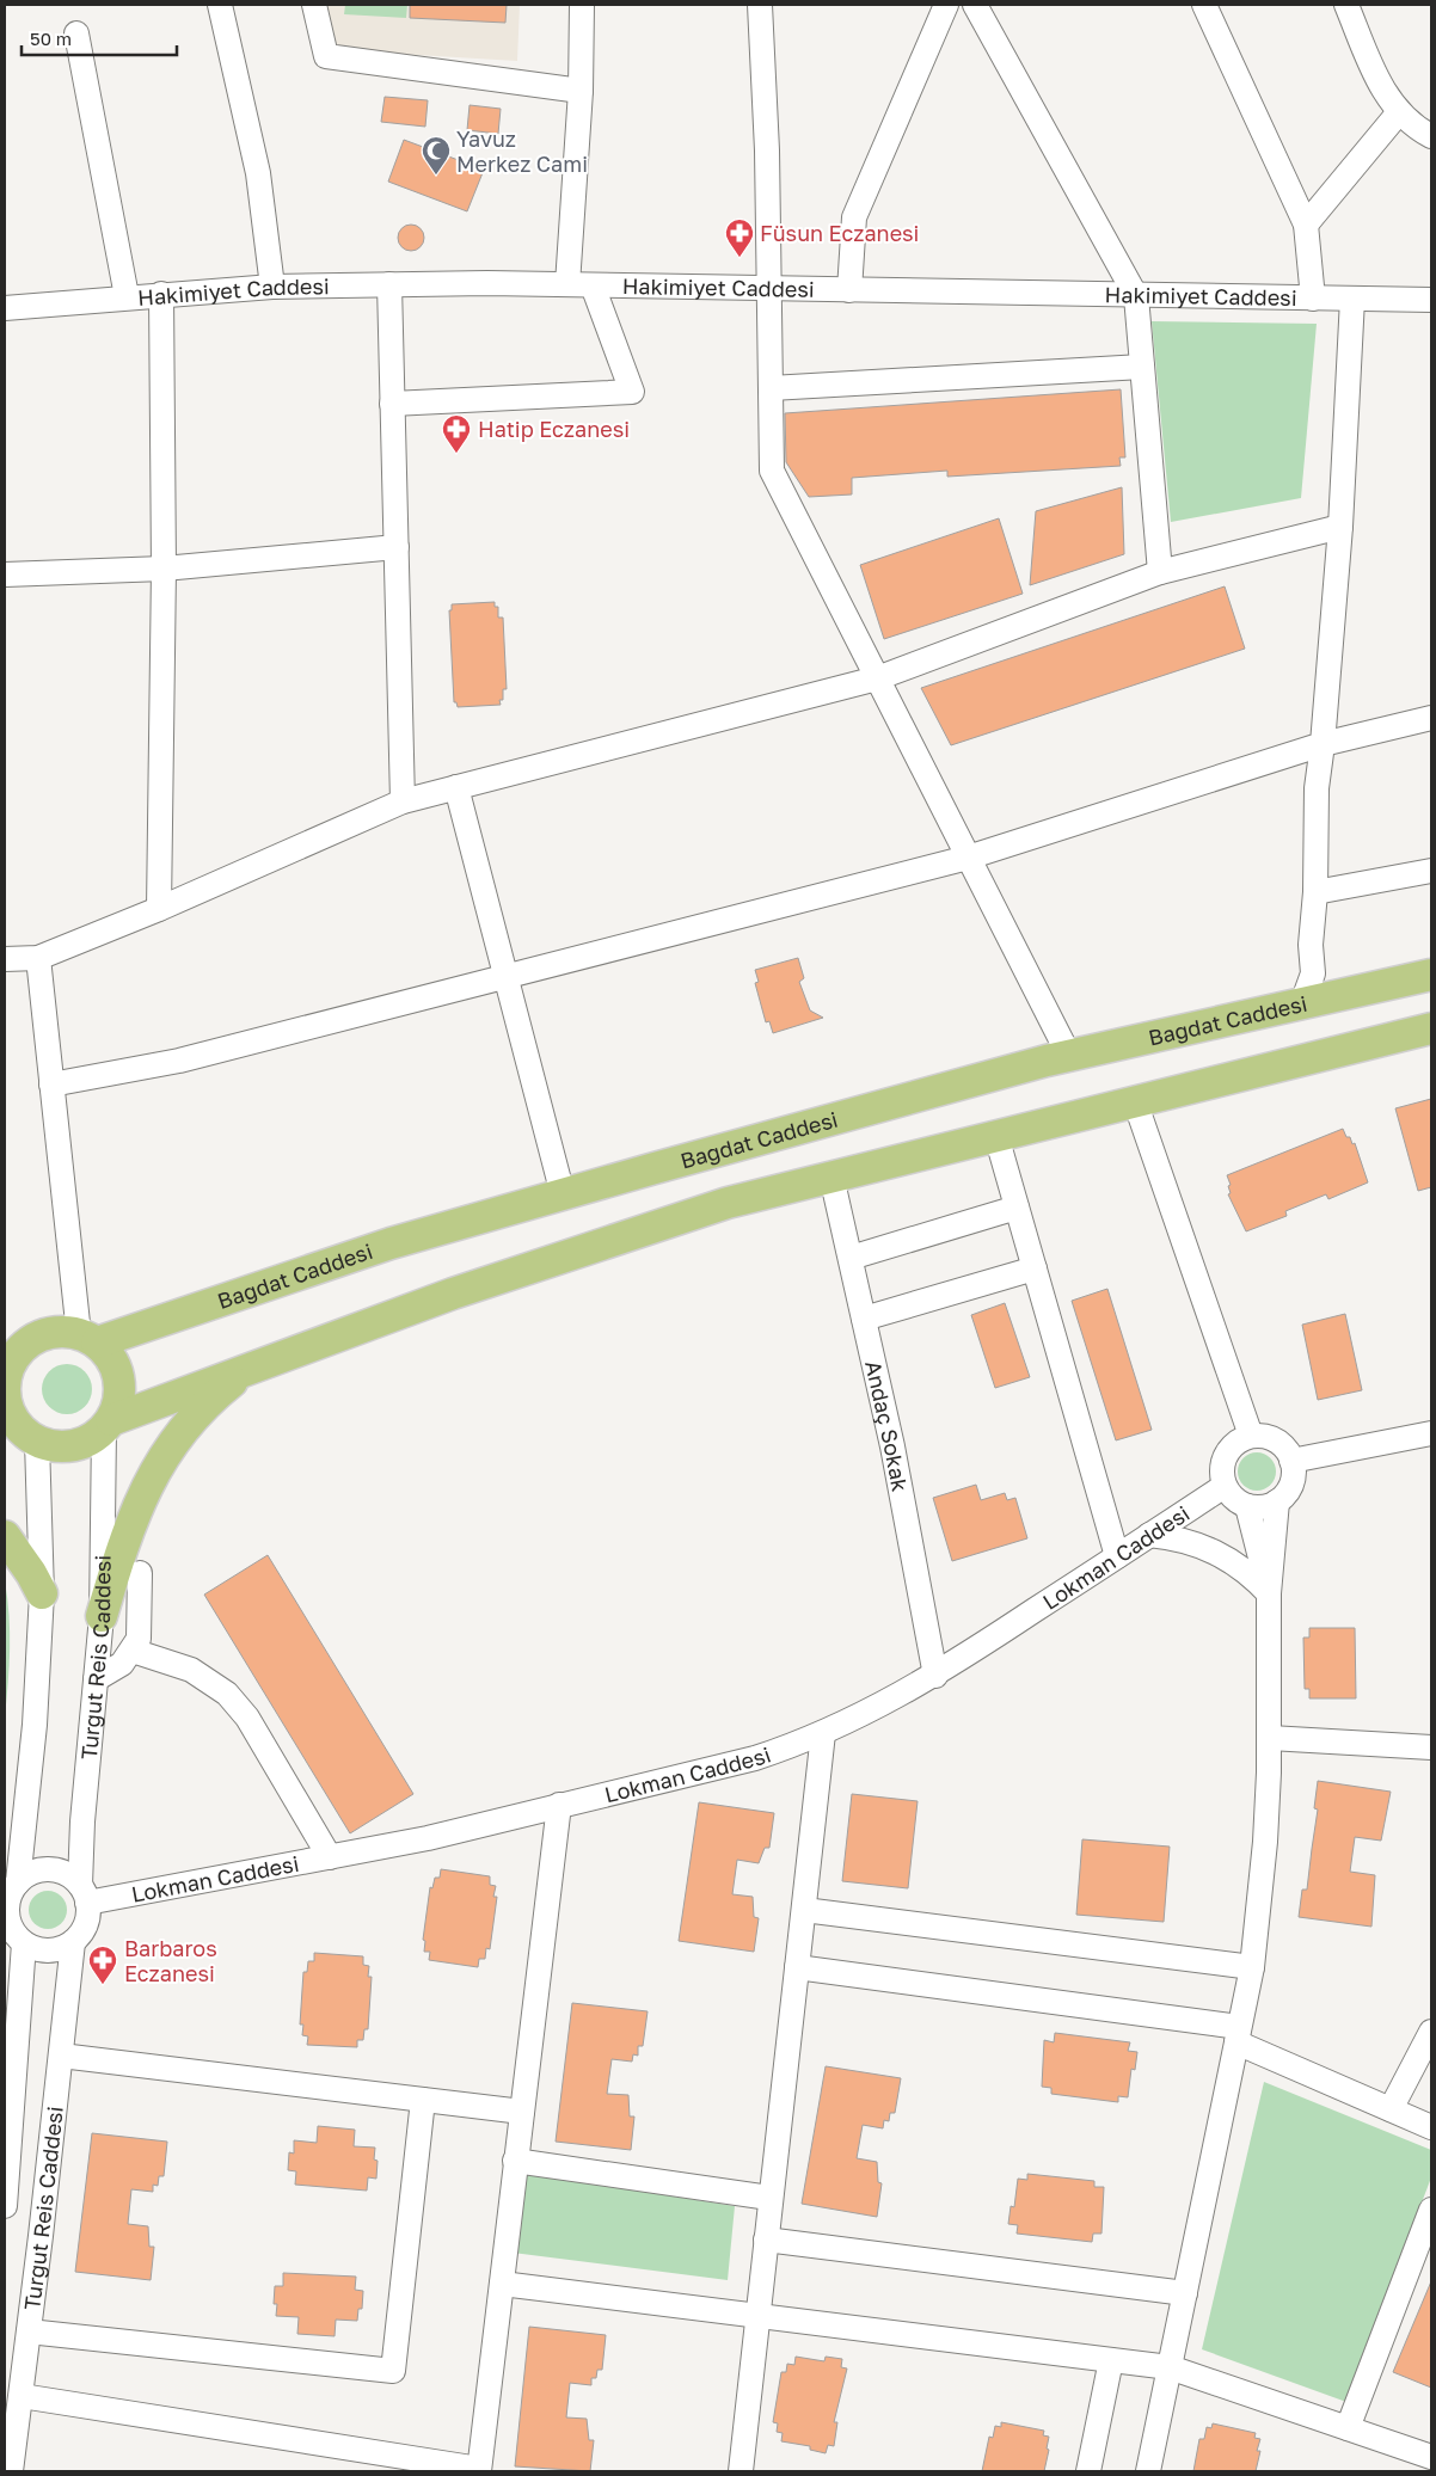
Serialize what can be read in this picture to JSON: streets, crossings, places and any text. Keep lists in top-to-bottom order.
{
  "streets": {
    "main road": ["Bağdat Caddesi"],
    "street": [
      "Hakimiyet Caddesi",
      "Andaç Sokak",
      "Lokman Caddesi",
      "Turgut Reis Caddesi"
    ]
  },
  "crossings": [
    ["Bağdat Caddesi", "Turgut Reis Caddesi"],
    ["Andaç Sokak", "Lokman Caddesi"],
    ["Lokman Caddesi", "Turgut Reis Caddesi"]
  ],
  "places": {
    "mosque": ["Yavuz Merkez Cami"],
    "pharmacy": ["Füsun Eczanesi", "Hatip Eczanesi", "Barbaros Eczanesi"]
  },
  "scale_bar": "50 m"
}
